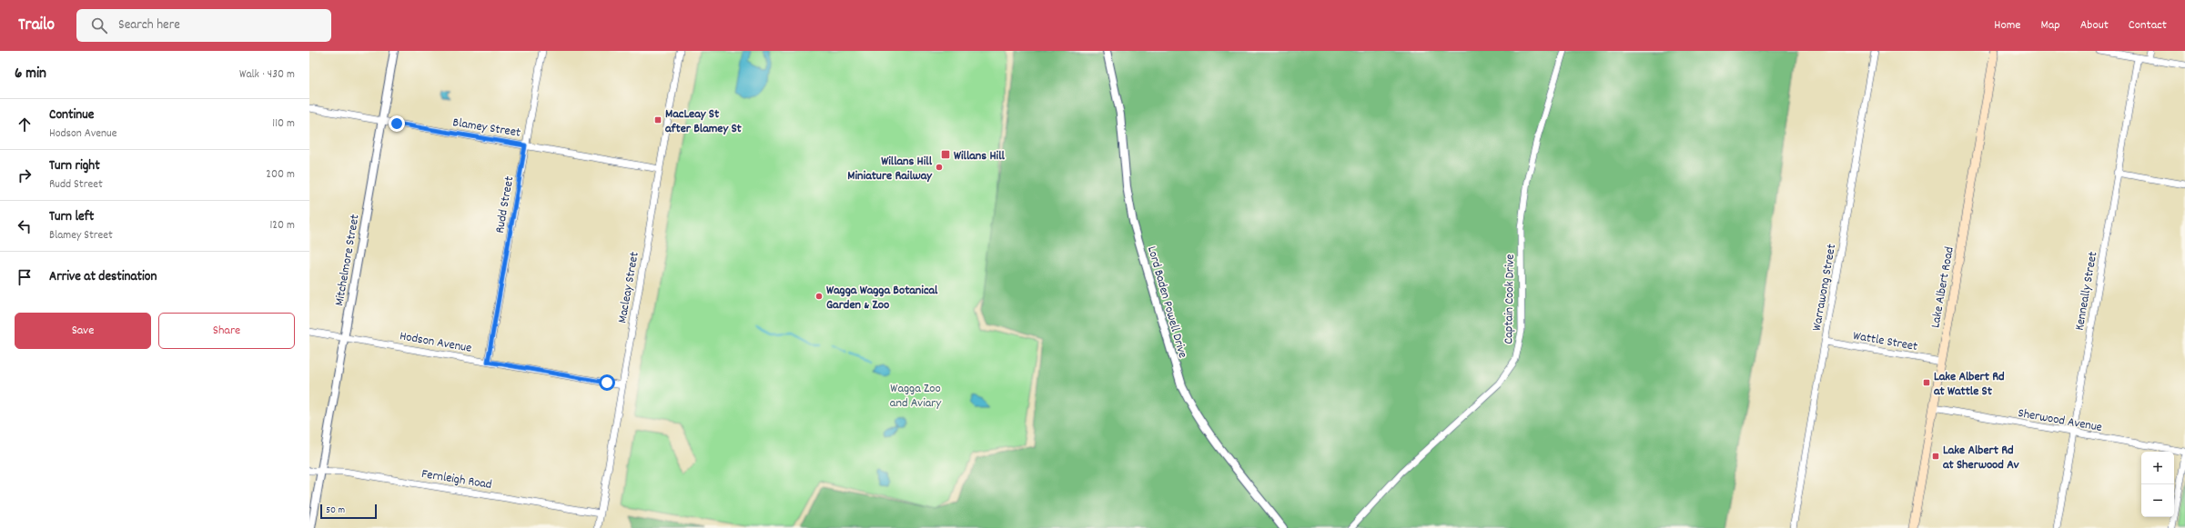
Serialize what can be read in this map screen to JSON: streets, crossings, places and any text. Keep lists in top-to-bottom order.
{
  "streets": {
    "main road": ["Lake Albert Road"],
    "street": [
      "Blamey Street",
      "Rudd Street",
      "Mitchelmore Street",
      "Macleay Street",
      "Warrawong Street",
      "Kenneally Street",
      "Captain Cook Drive",
      "Lord Baden Powell Drive",
      "Wattle Street",
      "Hodson Avenue",
      "Sherwood Avenue",
      "Fernleigh Road"
    ]
  },
  "crossings": [
    ["Blamey Street", "Rudd Street"],
    ["Blamey Street", "Mitchelmore Street"],
    ["Blamey Street", "Macleay Street"],
    ["Rudd Street", "Hodson Avenue"],
    ["Mitchelmore Street", "Hodson Avenue"],
    ["Mitchelmore Street", "Fernleigh Road"],
    ["Macleay Street", "Hodson Avenue"],
    ["Macleay Street", "Fernleigh Road"],
    ["Warrawong Street", "Wattle Street"],
    ["Lake Albert Road", "Wattle Street"],
    ["Lake Albert Road", "Sherwood Avenue"],
    ["Kenneally Street", "Sherwood Avenue"]
  ],
  "parks": ["Wagga Zoo and Aviary"],
  "places": {
    "transit": [
      "MacLeay St after Blamey St",
      "Willans Hill",
      "Lake Albert Rd at Wattle St",
      "Lake Albert Rd at Sherwood Av"
    ],
    "other": ["Willans Hill Miniature Railway", "Wagga Wagga Botanical Garden & Zoo"]
  },
  "scale_bar": "50 m",
  "page": {
    "header": "Trailo",
    "search": "Search here",
    "nav": [
      "Home",
      "Map",
      "About",
      "Contact"
    ],
    "heading": ["6 min", "Walk · 430 m"],
    "list": [
      ["Continue", "Hodson Avenue", "110 m"],
      ["Turn right", "Rudd Street", "200 m"],
      ["Turn left", "Blamey Street", "120 m"],
      "Arrive at destination"
    ],
    "buttons": ["Save", "Share"],
    "map_buttons": ["+", "−"],
    "scale": "50 m"
  }
}
